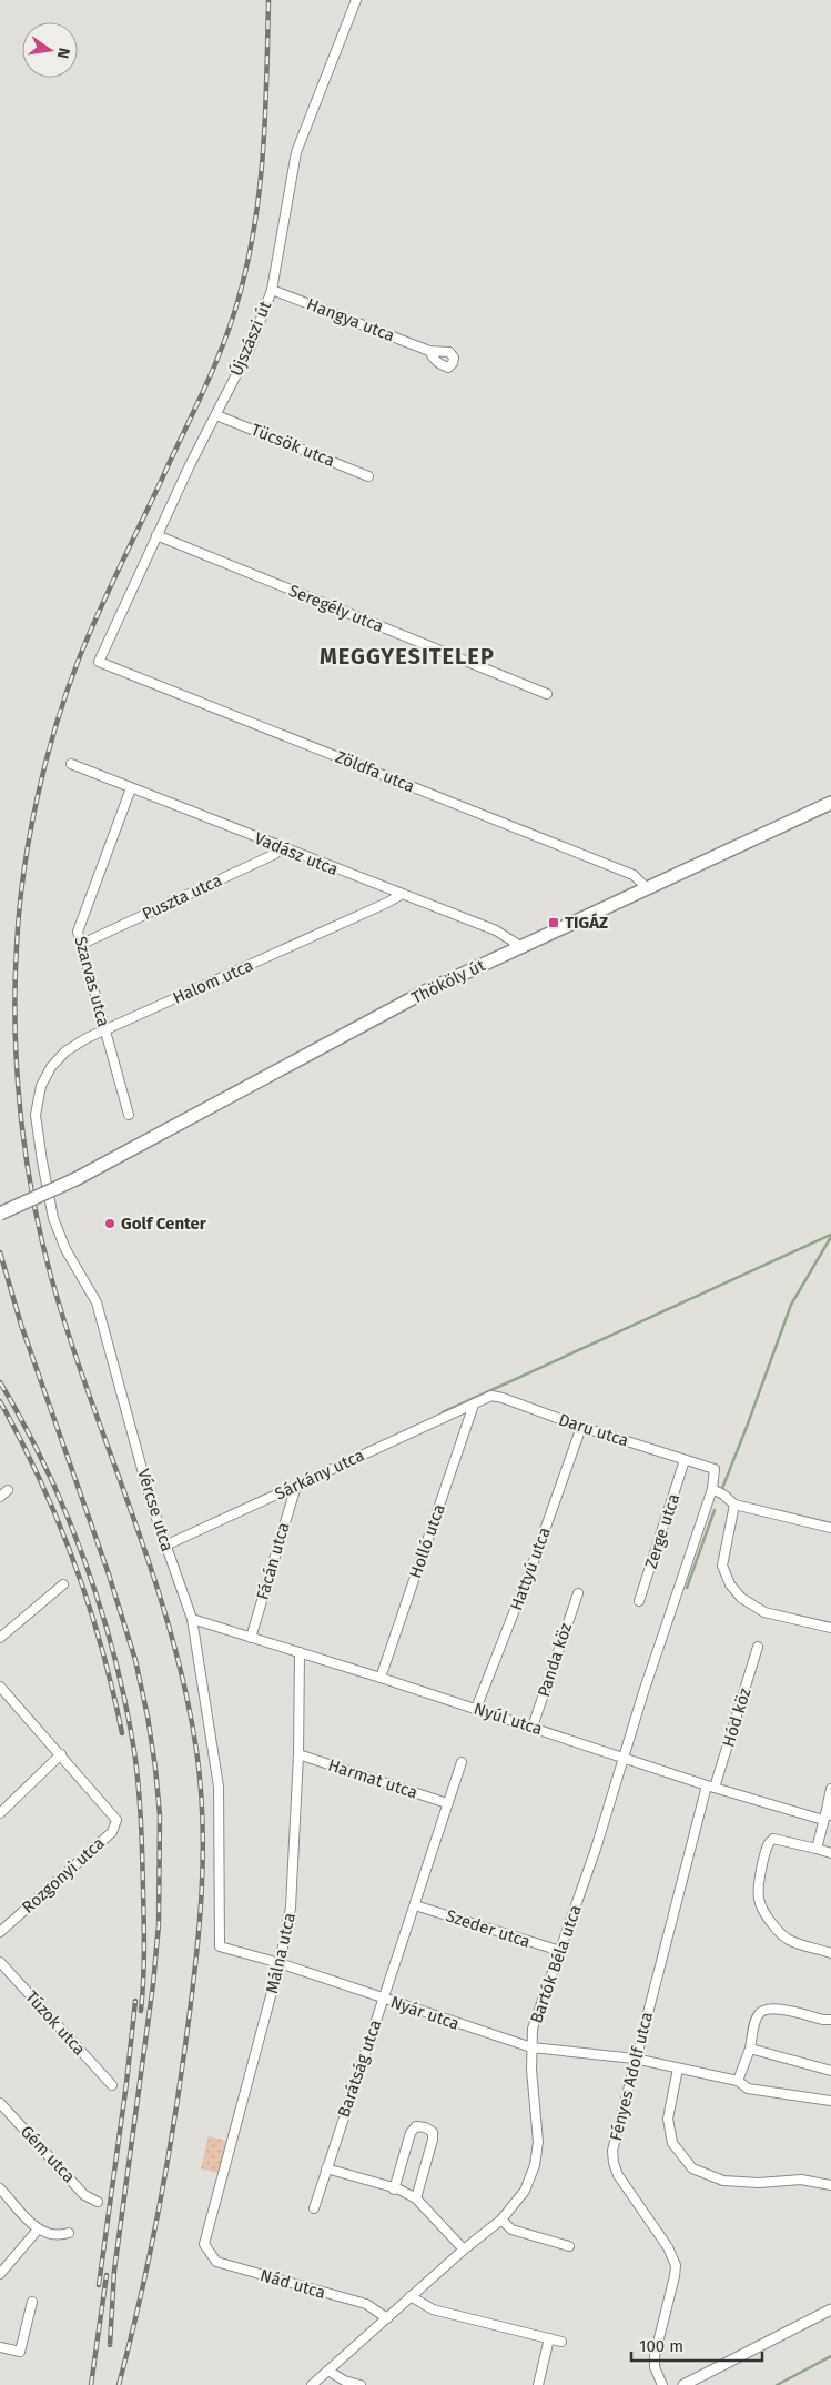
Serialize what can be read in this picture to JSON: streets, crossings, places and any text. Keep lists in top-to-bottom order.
{
  "streets": {
    "main road": ["Thököly út"],
    "street": [
      "Hangya utca",
      "Újszászi út",
      "Tücsök utca",
      "Seregély utca",
      "Zöldfa utca",
      "Vadász utca",
      "Puszta utca",
      "Szarvas utca",
      "Halom utca",
      "Daru utca",
      "Sárkány utca",
      "Vércse utca",
      "Zerge utca",
      "Holló utca",
      "Fácán utca",
      "Hattyú utca",
      "Panda köz",
      "Hód köz",
      "Nyúl utca",
      "Harmat utca",
      "Rozgonyi utca",
      "Szeder utca",
      "Málna utca",
      "Bartók Béla utca",
      "Nyár utca",
      "Túzok utca",
      "Barátság utca",
      "Fényes Adolf utca",
      "Gém utca",
      "Nád utca"
    ]
  },
  "crossings": [
    ["Hangya utca", "Újszászi út"],
    ["Újszászi út", "Tücsök utca"],
    ["Újszászi út", "Seregély utca"],
    ["Újszászi út", "Zöldfa utca"],
    ["Zöldfa utca", "Thököly út"],
    ["Vadász utca", "Puszta utca"],
    ["Vadász utca", "Szarvas utca"],
    ["Vadász utca", "Halom utca"],
    ["Vadász utca", "Thököly út"],
    ["Puszta utca", "Szarvas utca"],
    ["Szarvas utca", "Halom utca"],
    ["Halom utca", "Vércse utca"],
    ["Daru utca", "Sárkány utca"],
    ["Daru utca", "Zerge utca"],
    ["Daru utca", "Holló utca"],
    ["Daru utca", "Hattyú utca"],
    ["Daru utca", "Bartók Béla utca"],
    ["Sárkány utca", "Vércse utca"],
    ["Sárkány utca", "Holló utca"],
    ["Sárkány utca", "Fácán utca"],
    ["Vércse utca", "Nyúl utca"],
    ["Vércse utca", "Nyár utca"],
    ["Holló utca", "Nyúl utca"],
    ["Fácán utca", "Nyúl utca"],
    ["Hattyú utca", "Nyúl utca"],
    ["Panda köz", "Nyúl utca"],
    ["Hód köz", "Nyúl utca"],
    ["Hód köz", "Fényes Adolf utca"],
    ["Nyúl utca", "Málna utca"],
    ["Nyúl utca", "Bartók Béla utca"],
    ["Nyúl utca", "Fényes Adolf utca"],
    ["Harmat utca", "Málna utca"],
    ["Harmat utca", "Barátság utca"],
    ["Szeder utca", "Bartók Béla utca"],
    ["Szeder utca", "Barátság utca"],
    ["Málna utca", "Nyár utca"],
    ["Málna utca", "Nád utca"],
    ["Bartók Béla utca", "Nyár utca"],
    ["Bartók Béla utca", "Nád utca"],
    ["Nyár utca", "Barátság utca"],
    ["Nyár utca", "Fényes Adolf utca"]
  ],
  "districts": ["MEGGYESITELEP"],
  "places": {
    "transit": ["TIGÁZ"],
    "other": ["Golf Center"]
  },
  "scale_bar": "100 m",
  "north": "right"
}
